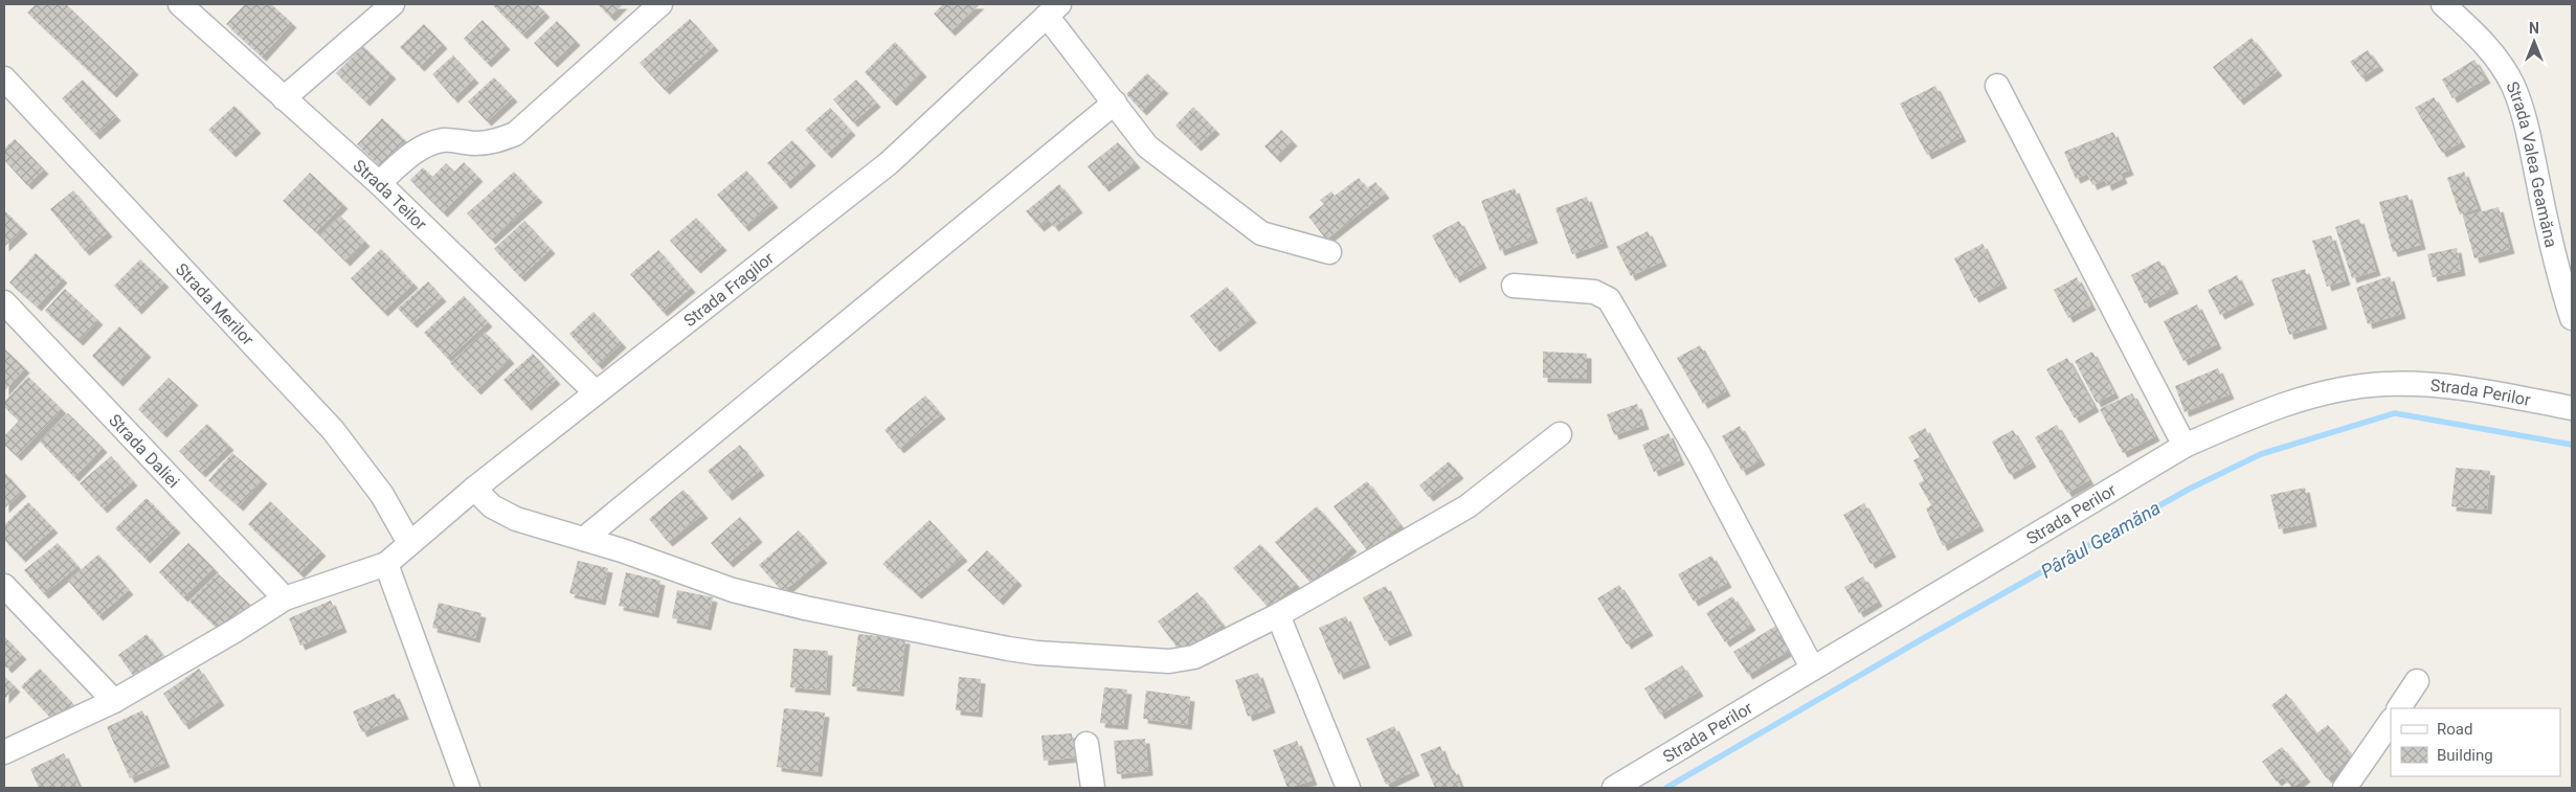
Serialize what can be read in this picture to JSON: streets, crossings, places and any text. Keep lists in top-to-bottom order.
{
  "streets": {
    "street": [
      "Strada Valea Geamăna",
      "Strada Teilor",
      "Strada Fragilor",
      "Strada Merilor",
      "Strada Perilor",
      "Strada Daliei"
    ]
  },
  "crossings": [
    ["Strada Teilor", "Strada Fragilor"],
    ["Strada Fragilor", "Strada Merilor"]
  ],
  "water": ["Pârâul Geamăna"],
  "legend": ["Road", "Building"],
  "north": "top"
}
